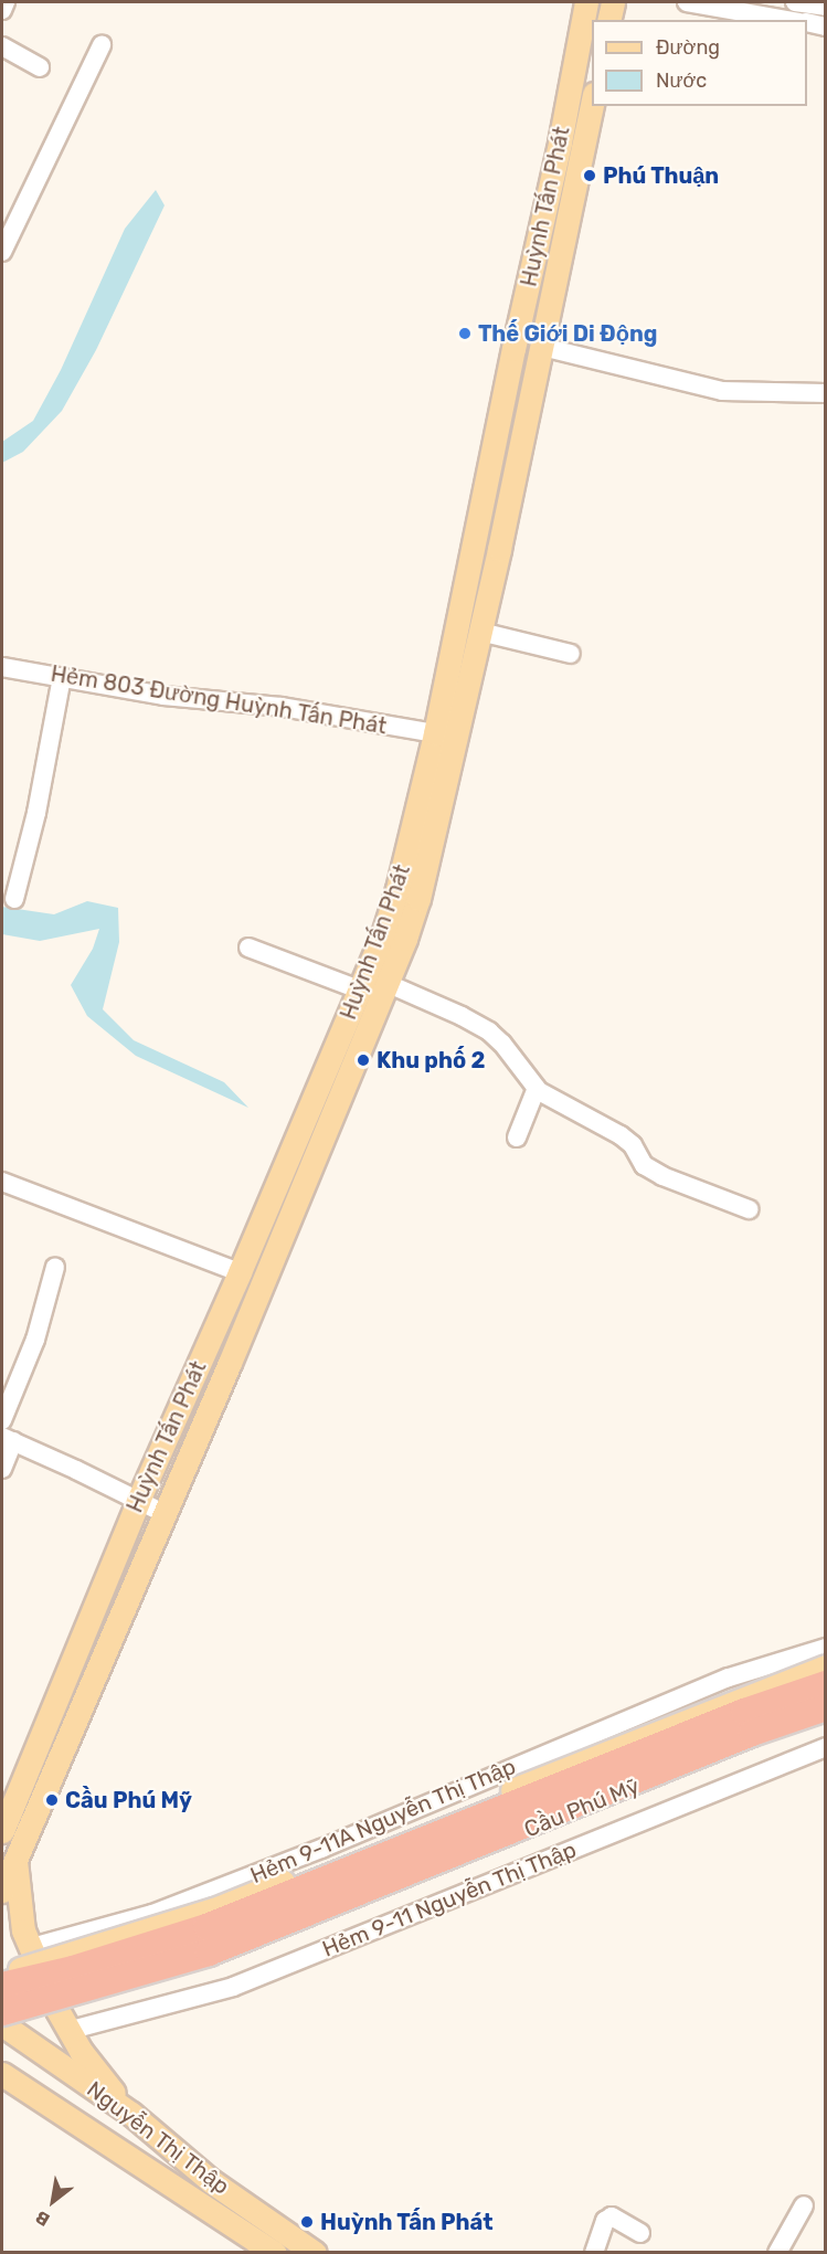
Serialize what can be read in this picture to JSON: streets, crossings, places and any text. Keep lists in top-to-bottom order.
{
  "streets": {
    "highway": ["Cầu Phú Mỹ"],
    "main road": ["Huỳnh Tấn Phát", "Nguyễn Thị Thập"],
    "street": ["Hẻm 803 Đường Huỳnh Tấn Phát", "Hẻm 9-11A Nguyễn Thị Thập", "Hẻm 9-11 Nguyễn Thị Thập"]
  },
  "crossings": [
    ["Huỳnh Tấn Phát", "Hẻm 803 Đường Huỳnh Tấn Phát"],
    ["Cầu Phú Mỹ", "Nguyễn Thị Thập"]
  ],
  "places": [
    "Phú Thuận",
    "Thế Giới Di Động",
    "Khu phố 2",
    "Cầu Phú Mỹ",
    "Huỳnh Tấn Phát"
  ],
  "legend": ["Đường", "Nước"],
  "north": "bottom left"
}
